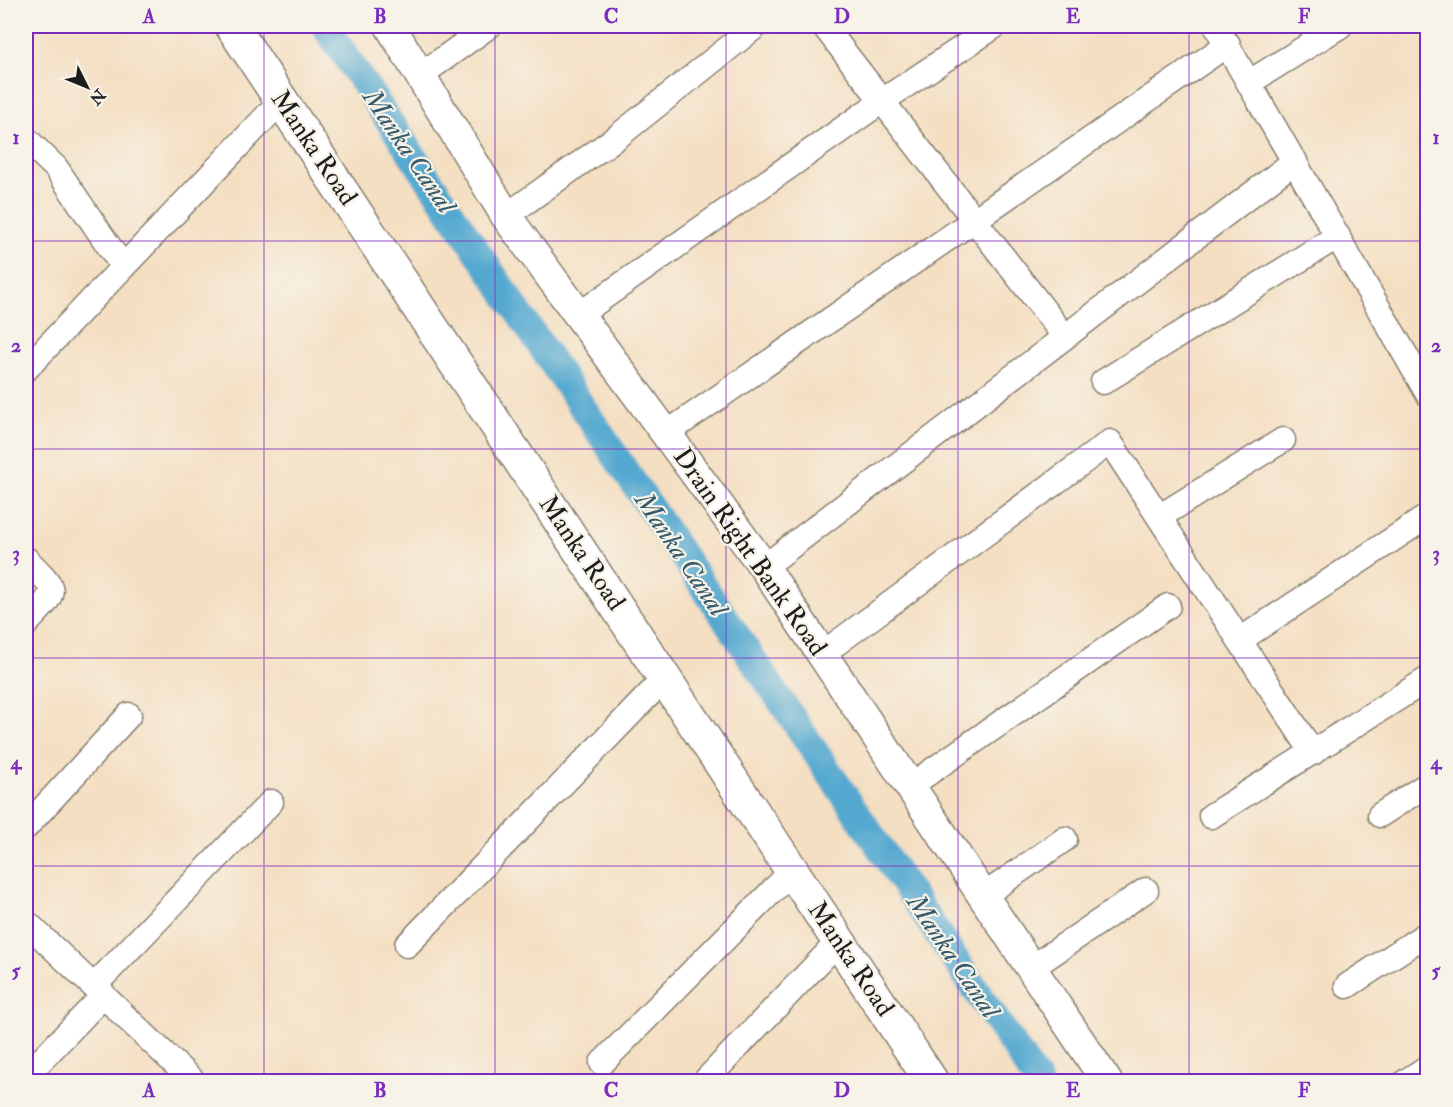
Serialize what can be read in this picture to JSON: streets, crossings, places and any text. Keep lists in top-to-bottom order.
{
  "streets": {
    "main road": ["Manka Road"],
    "street": ["Drain Right Bank Road"]
  },
  "water": ["Manka Canal"],
  "north": "bottom right",
  "grid": {
    "columns": [
      "A",
      "B",
      "C",
      "D",
      "E",
      "F"
    ],
    "rows": [
      "1",
      "2",
      "3",
      "4",
      "5"
    ]
  }
}
